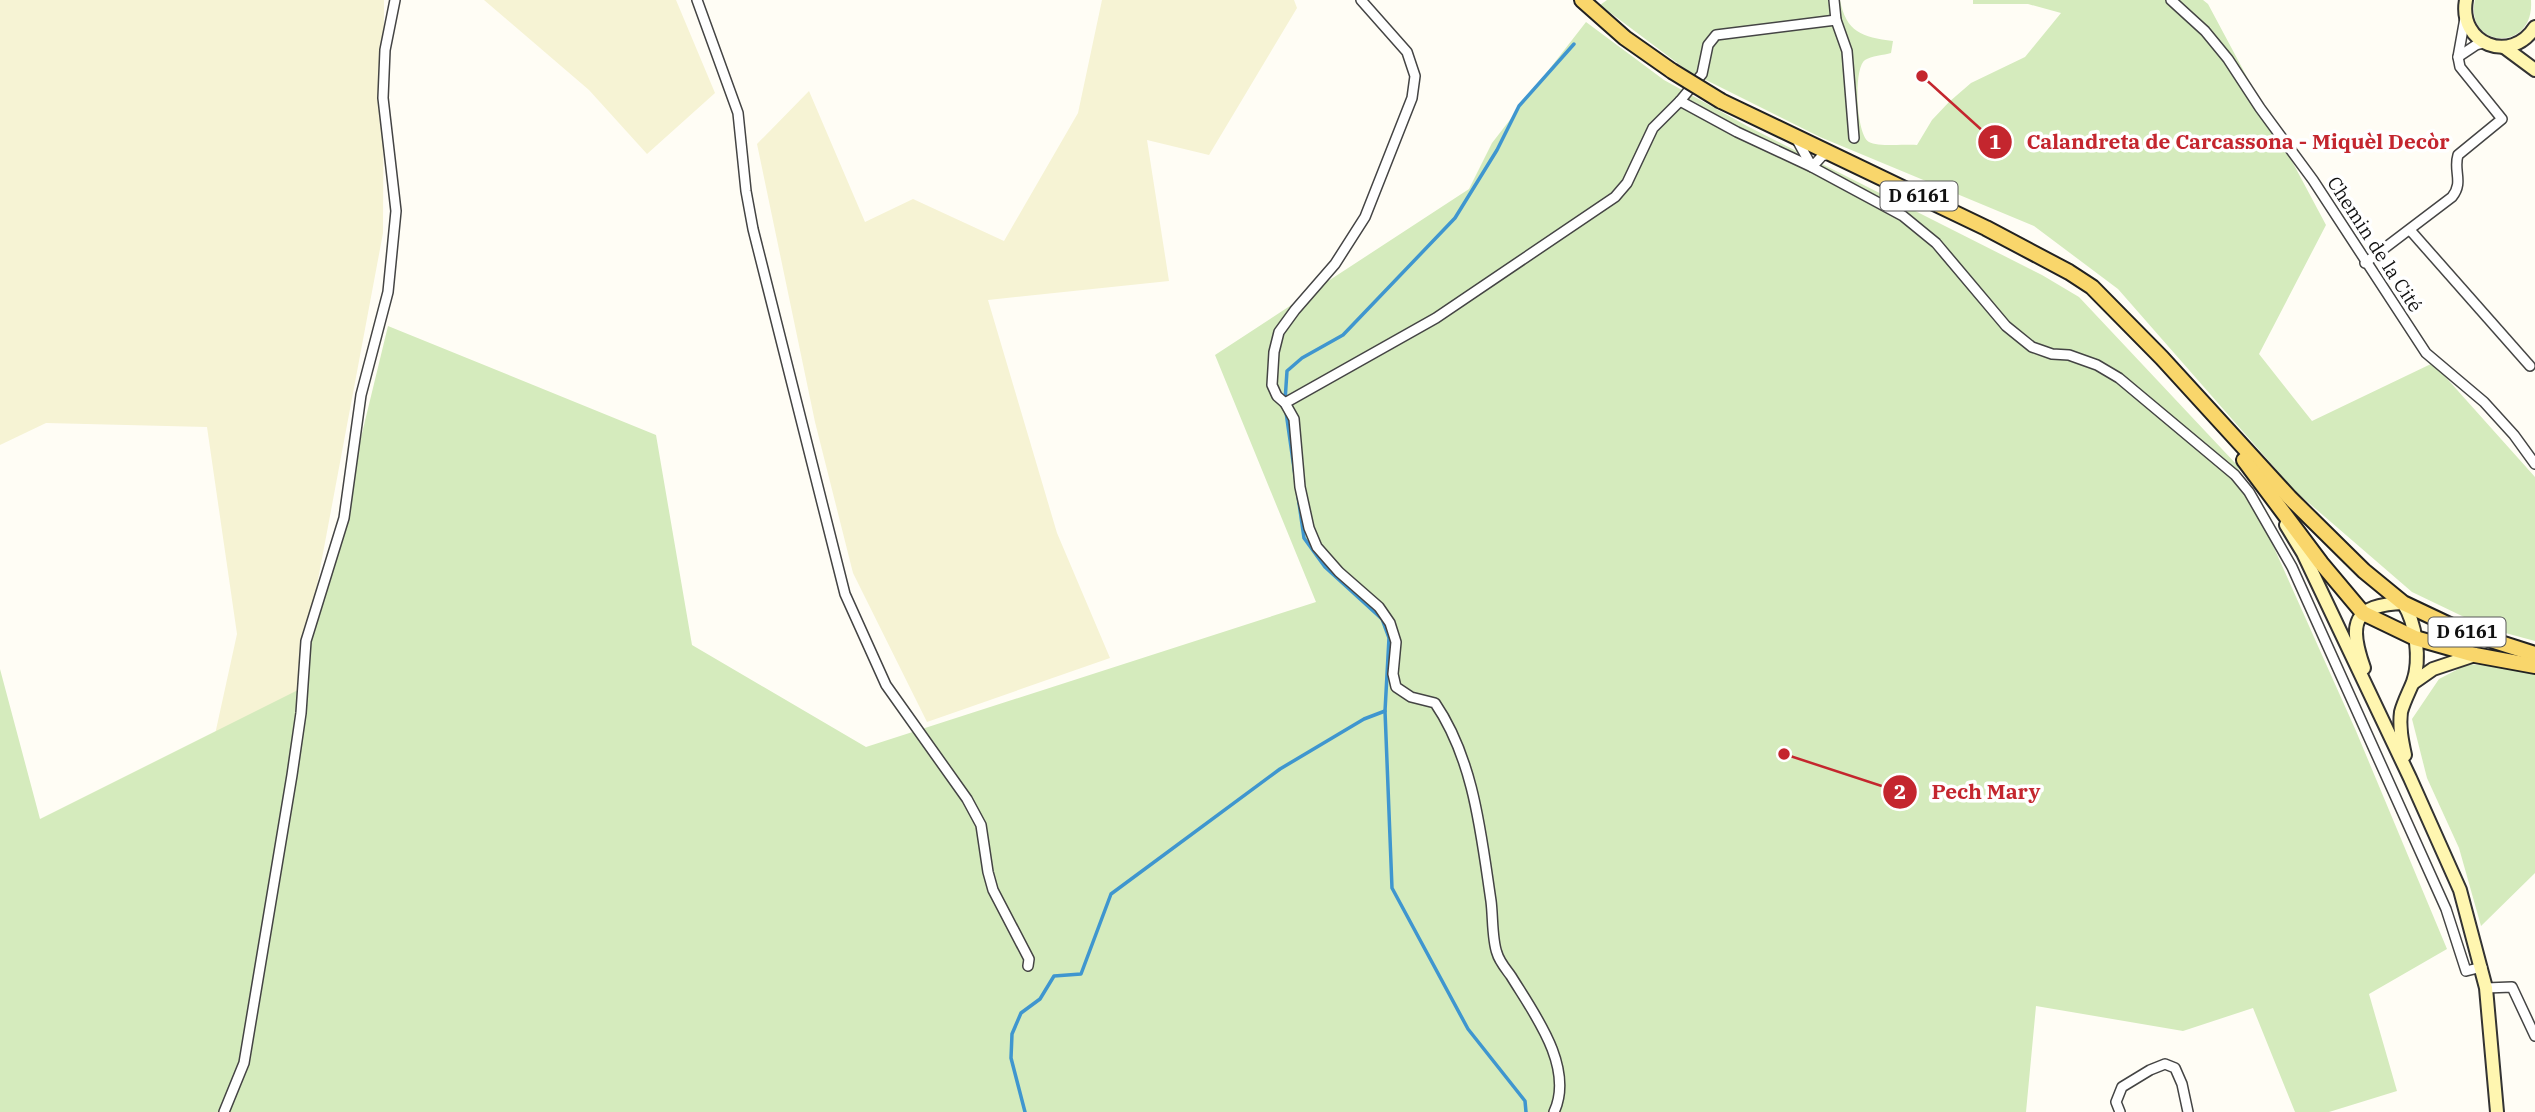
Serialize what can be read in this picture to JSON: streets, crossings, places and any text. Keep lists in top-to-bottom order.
{
  "streets": {
    "main road": ["D 6161"],
    "street": ["Chemin de la Cité"]
  },
  "places": ["Calandreta de Carcassona - Miquèl Decòr", "Pech Mary"]
}
